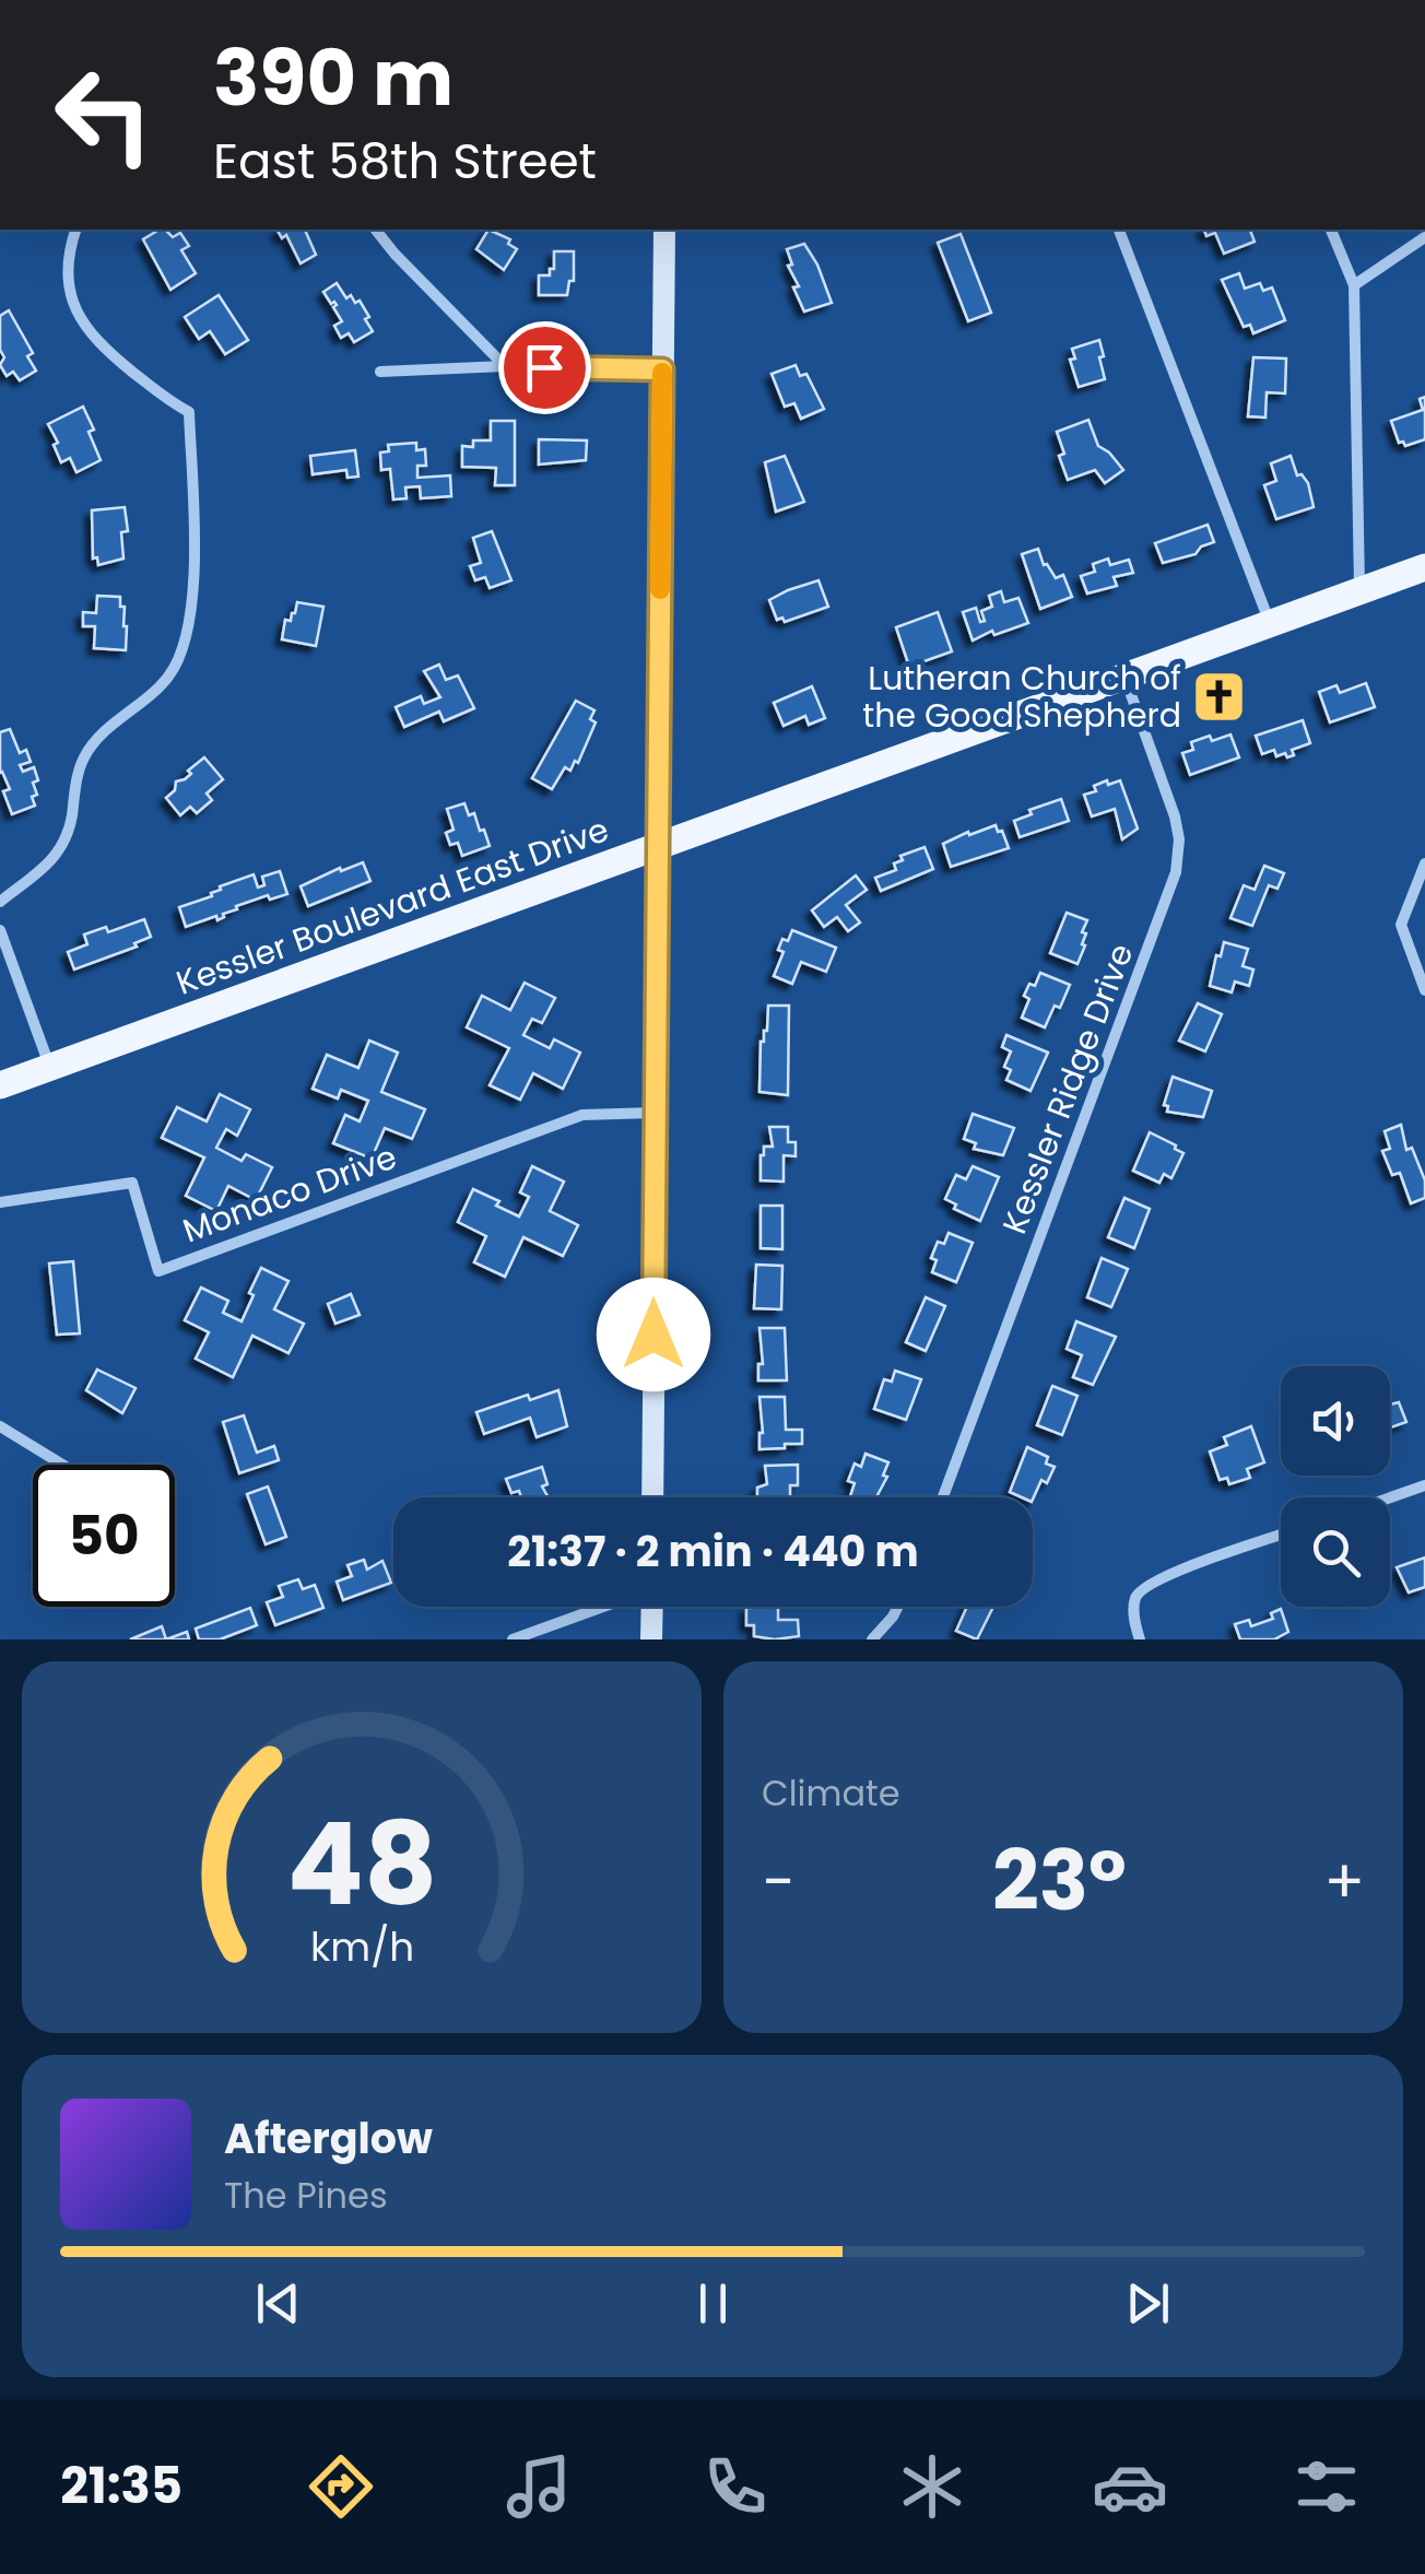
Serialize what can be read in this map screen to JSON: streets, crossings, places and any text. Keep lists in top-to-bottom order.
{
  "streets": {
    "main road": ["Kessler Boulevard East Drive"],
    "street": ["Kessler Ridge Drive", "Monaco Drive"]
  },
  "crossings": [
    ["Kessler Boulevard East Drive", "Kessler Ridge Drive"]
  ],
  "places": {
    "church": ["Lutheran Church of the Good Shepherd"]
  },
  "page": {
    "turn": ["390 m", "East 58th Street"],
    "limit": "50",
    "trip": "21:37 · 2 min · 440 m",
    "tile": "Climate",
    "heat": ["−", "23°", "+"],
    "song": ["Afterglow", "The Pines"],
    "tabs": "21:35",
    "gauge": ["48", "km/h"]
  }
}
